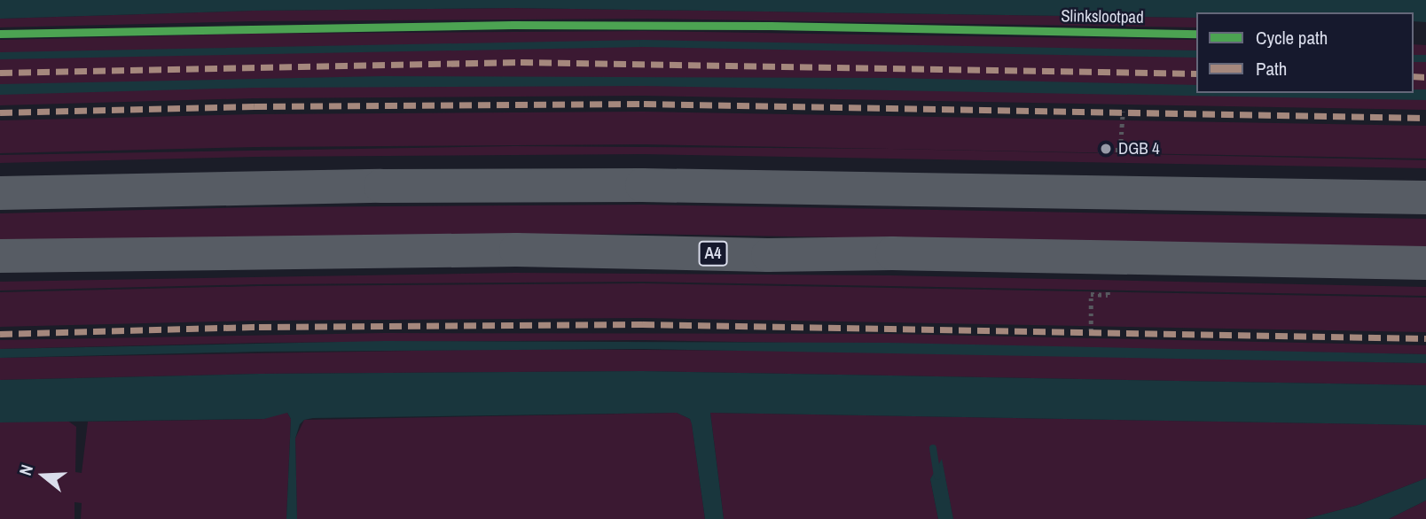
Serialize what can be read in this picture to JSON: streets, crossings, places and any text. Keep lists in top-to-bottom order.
{
  "streets": {
    "highway": ["A4"],
    "cycle path": ["Slinkslootpad"]
  },
  "places": ["DGB 4"],
  "legend": ["Cycle path", "Path"],
  "north": "left"
}
